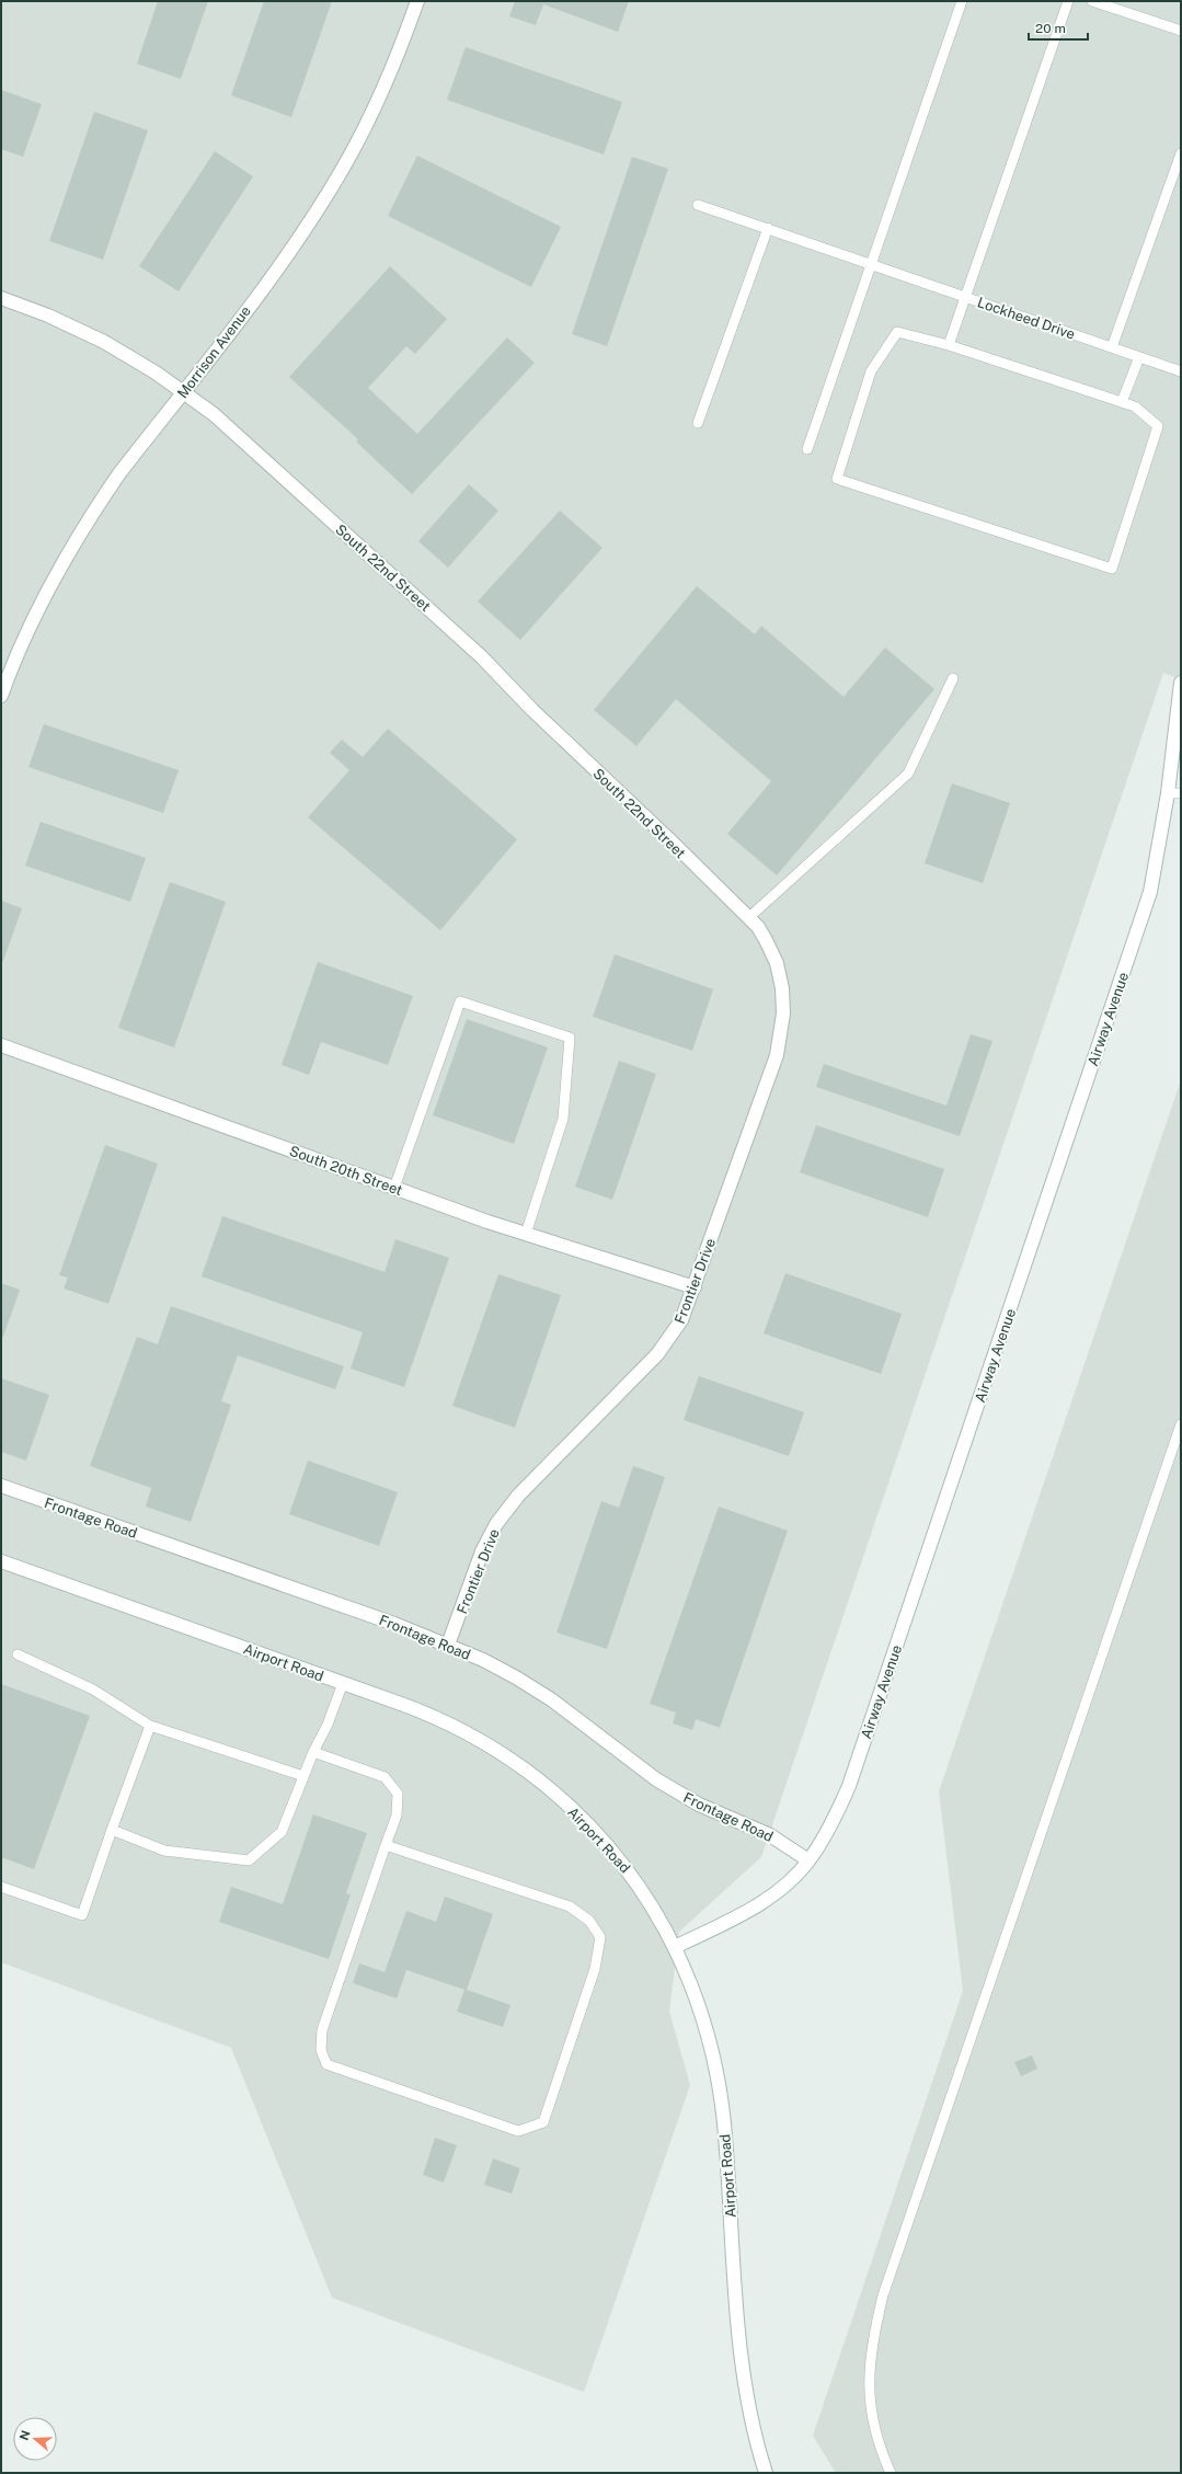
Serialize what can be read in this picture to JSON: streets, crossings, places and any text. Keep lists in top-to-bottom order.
{
  "streets": {
    "street": [
      "Morrison Avenue",
      "South 22nd Street",
      "Airway Avenue",
      "South 20th Street",
      "Frontier Drive",
      "Frontage Road",
      "Airport Road"
    ],
    "lane": ["Lockheed Drive"]
  },
  "crossings": [
    ["Morrison Avenue", "South 22nd Street"],
    ["South 22nd Street", "Frontier Drive"],
    ["Airway Avenue", "Frontage Road"],
    ["Airway Avenue", "Airport Road"],
    ["South 20th Street", "Frontier Drive"],
    ["Frontier Drive", "Frontage Road"]
  ],
  "scale_bar": "20 m",
  "north": "left"
}
